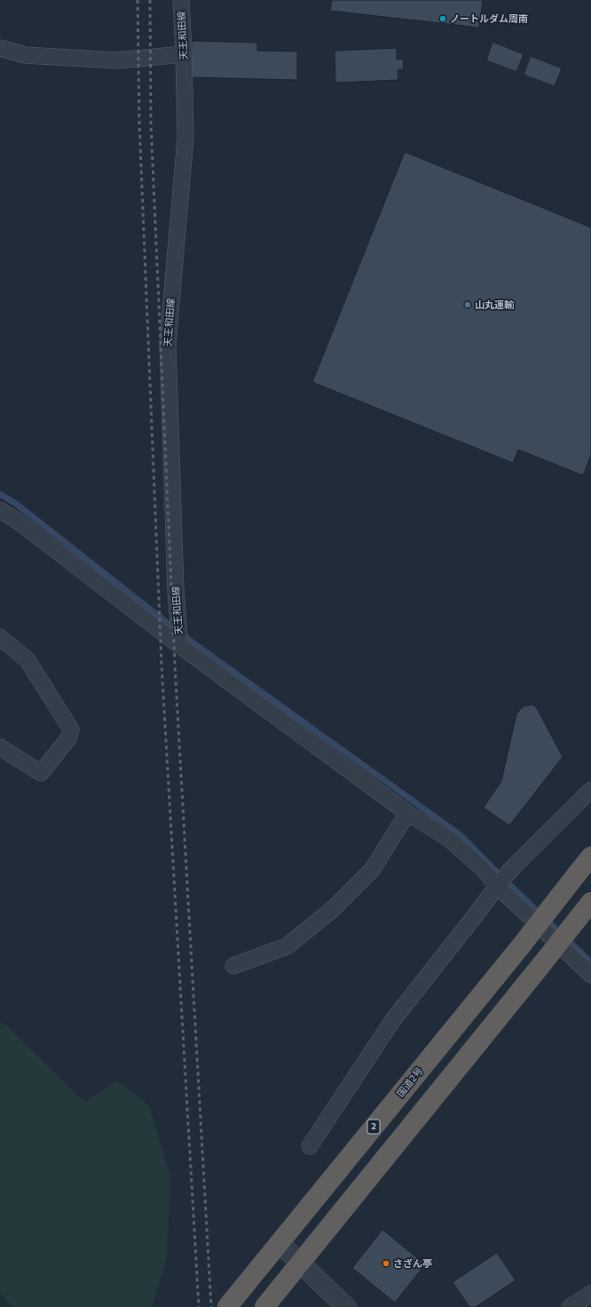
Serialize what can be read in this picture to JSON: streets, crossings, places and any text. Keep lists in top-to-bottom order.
{
  "streets": {
    "highway": ["国道2号", "2"],
    "street": ["天王和田線"]
  },
  "places": ["ノートルダム周南", "山丸運輸", "さざん亭"]
}
